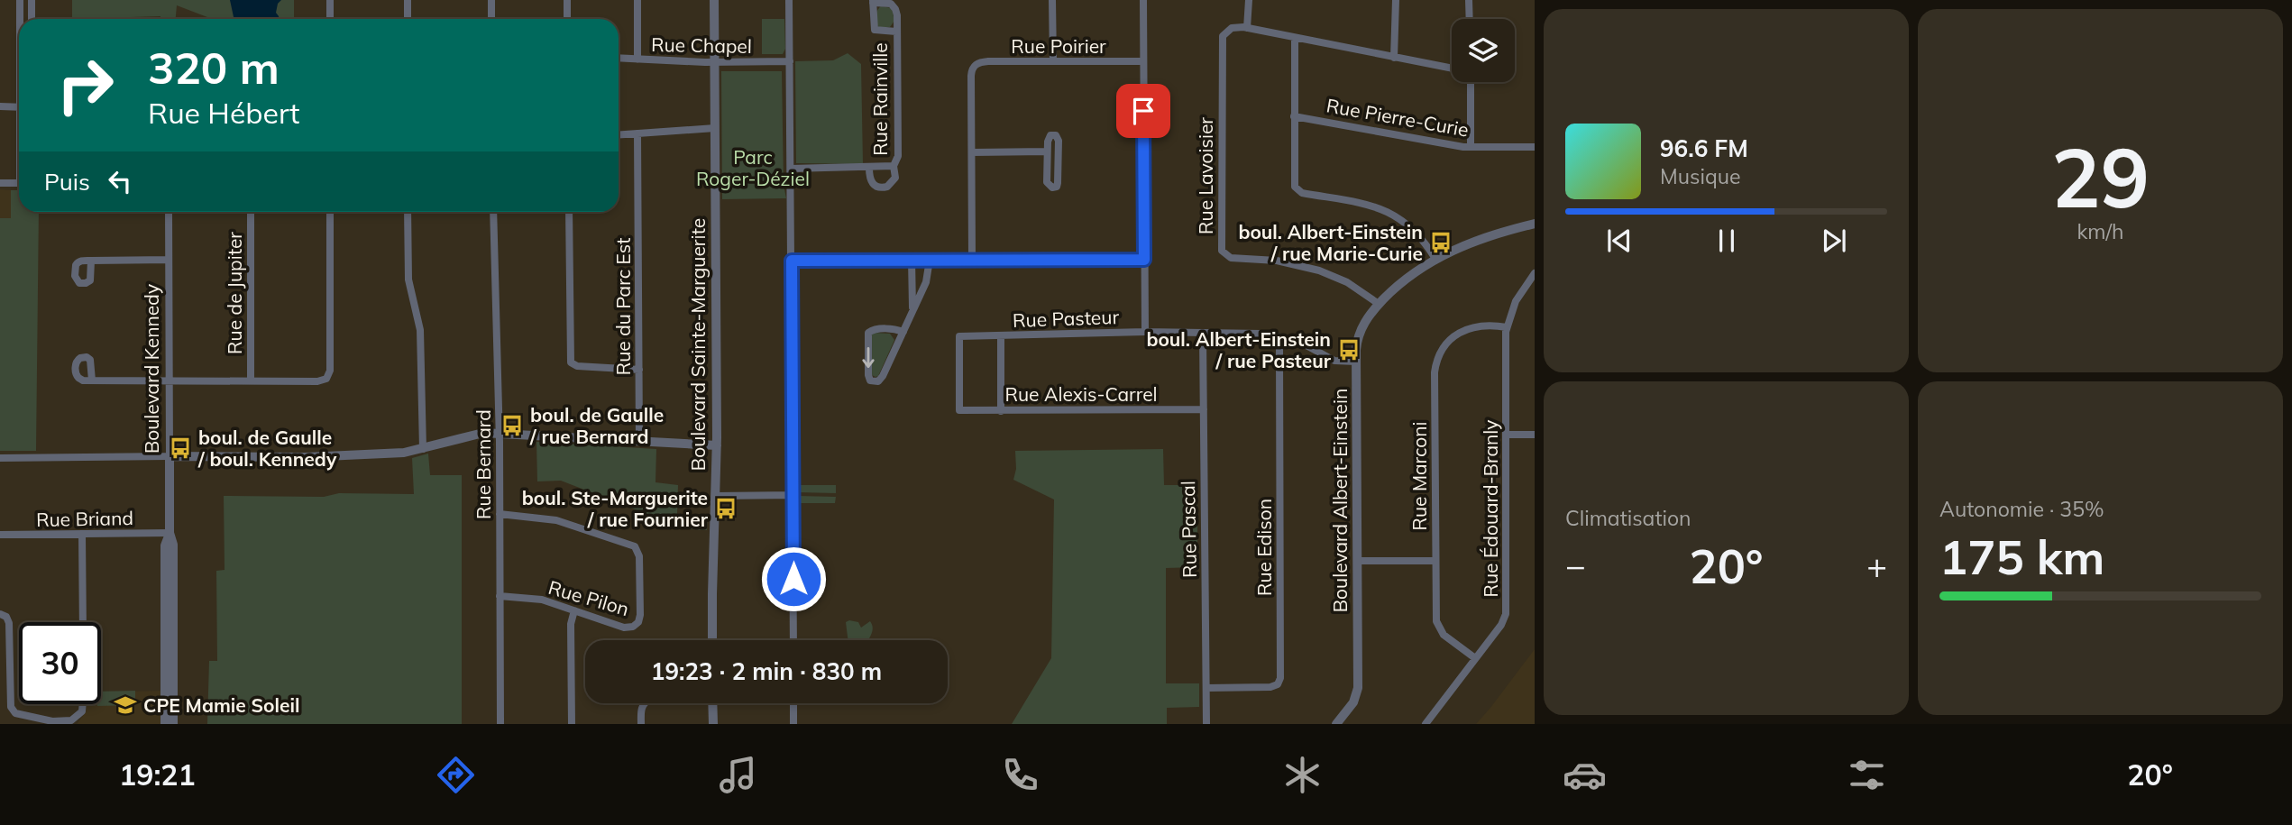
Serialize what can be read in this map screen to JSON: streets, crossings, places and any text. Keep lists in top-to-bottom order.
{
  "streets": {
    "street": [
      "Rue Chapel",
      "Rue Poirier",
      "Rue Rainville",
      "Rue Pierre-Curie",
      "Rue Lavoisier",
      "Rue de Jupiter",
      "Rue du Parc Est",
      "Rue Pasteur",
      "Boulevard Sainte-Marguerite",
      "Boulevard Kennedy",
      "Rue Alexis-Carrel",
      "Rue Bernard",
      "Rue Marconi",
      "Boulevard Albert-Einstein",
      "Rue Édouard-Branly",
      "Rue Briand",
      "Rue Pascal",
      "Rue Edison",
      "Rue Pilon"
    ]
  },
  "crossings": [
    ["Rue Chapel", "Boulevard Sainte-Marguerite"],
    ["Rue Lavoisier", "Boulevard Albert-Einstein"],
    ["Rue Pasteur", "Rue Alexis-Carrel"],
    ["Rue Pasteur", "Boulevard Albert-Einstein"],
    ["Rue Pasteur", "Rue Pascal"],
    ["Rue Pasteur", "Rue Edison"],
    ["Boulevard Kennedy", "Rue Briand"],
    ["Rue Alexis-Carrel", "Rue Pascal"],
    ["Rue Bernard", "Rue Pilon"],
    ["Rue Marconi", "Rue Édouard-Branly"],
    ["Rue Pascal", "Rue Edison"]
  ],
  "parks": ["Parc Roger-Déziel"],
  "places": {
    "bus stop": [
      "boul. Albert-Einstein / rue Marie-Curie",
      "boul. Albert-Einstein / rue Pasteur",
      "boul. de Gaulle / rue Bernard",
      "boul. de Gaulle / boul. Kennedy",
      "boul. Ste-Marguerite / rue Fournier"
    ],
    "school or university": ["CPE Mamie Soleil"]
  },
  "page": {
    "tile": [
      ["29", "km/h"],
      "Climatisation",
      ["Autonomie · 35%", "175 km"]
    ],
    "turn": ["320 m", "Rue Hébert"],
    "song": ["96.6 FM", "Musique"],
    "then": "Puis",
    "heat": ["−", "20°", "+"],
    "limit": "30",
    "trip": "19:23 · 2 min · 830 m",
    "tabs": ["19:21", "20°"]
  }
}
